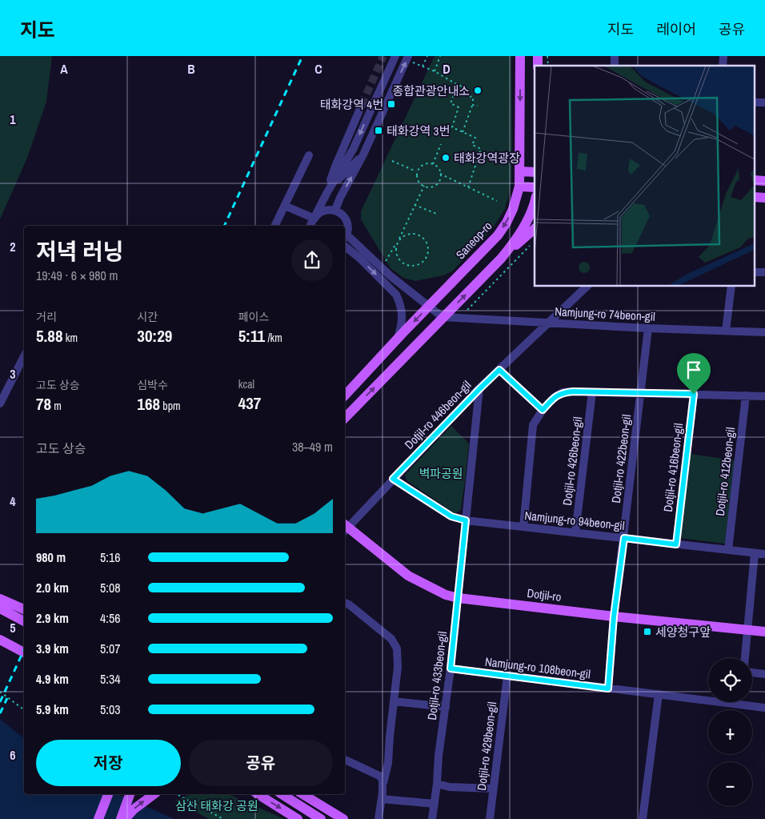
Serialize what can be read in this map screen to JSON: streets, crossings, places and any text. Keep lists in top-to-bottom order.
{
  "streets": {
    "main road": ["Saneop-ro", "Dotjil-ro"],
    "street": [
      "Namjung-ro 74beon-gil",
      "Dotjil-ro 446beon-gil",
      "Dotjil-ro 422beon-gil",
      "Dotjil-ro 426beon-gil",
      "Dotjil-ro 416beon-gil",
      "Dotjil-ro 412beon-gil",
      "Namjung-ro 94beon-gil",
      "Namjung-ro 108beon-gil",
      "Dotjil-ro 433beon-gil",
      "Dotjil-ro 429beon-gil"
    ]
  },
  "crossings": [
    ["Namjung-ro 74beon-gil", "Dotjil-ro 446beon-gil"],
    ["Namjung-ro 74beon-gil", "Dotjil-ro 422beon-gil"],
    ["Dotjil-ro 446beon-gil", "Namjung-ro 94beon-gil"],
    ["Dotjil-ro 446beon-gil", "Dotjil-ro"],
    ["Dotjil-ro 446beon-gil", "Dotjil-ro 433beon-gil"],
    ["Dotjil-ro 422beon-gil", "Namjung-ro 94beon-gil"],
    ["Dotjil-ro 422beon-gil", "Dotjil-ro"],
    ["Dotjil-ro 422beon-gil", "Namjung-ro 108beon-gil"],
    ["Dotjil-ro 426beon-gil", "Namjung-ro 94beon-gil"],
    ["Dotjil-ro 416beon-gil", "Namjung-ro 94beon-gil"],
    ["Dotjil-ro 412beon-gil", "Namjung-ro 94beon-gil"],
    ["Namjung-ro 94beon-gil", "Dotjil-ro 433beon-gil"],
    ["Dotjil-ro", "Dotjil-ro 433beon-gil"],
    ["Namjung-ro 108beon-gil", "Dotjil-ro 433beon-gil"],
    ["Namjung-ro 108beon-gil", "Dotjil-ro 429beon-gil"]
  ],
  "parks": ["벽파공원", "삼산 태화강 공원"],
  "places": {
    "other": ["종합관광안내소", "태화강역광장"],
    "transit": ["태화강역 4번", "태화강역 3번", "세양청구앞"]
  },
  "page": {
    "header": "지도",
    "nav": ["지도", "레이어", "공유"],
    "heading": ["저녁 러닝", "19:49 · 6 × 980 m"],
    "stats": [
      ["거리", "5.88 km"],
      ["시간", "30:29"],
      ["페이스", "5:11 /km"],
      ["고도 상승", "78 m"],
      ["심박수", "168 bpm"],
      ["kcal", "437"]
    ],
    "chart": ["고도 상승", "38–49 m"],
    "list": [
      {
        "name": "980 m",
        "note": "5:16"
      },
      {
        "name": "2.0 km",
        "note": "5:08"
      },
      {
        "name": "2.9 km",
        "note": "4:56"
      },
      {
        "name": "3.9 km",
        "note": "5:07"
      },
      {
        "name": "4.9 km",
        "note": "5:34"
      },
      {
        "name": "5.9 km",
        "note": "5:03"
      }
    ],
    "map_buttons": ["+", "−"],
    "buttons": ["저장", "공유"]
  },
  "grid": {
    "columns": [
      "A",
      "B",
      "C",
      "D"
    ],
    "rows": [
      "1",
      "2",
      "3",
      "4",
      "5",
      "6"
    ]
  }
}
